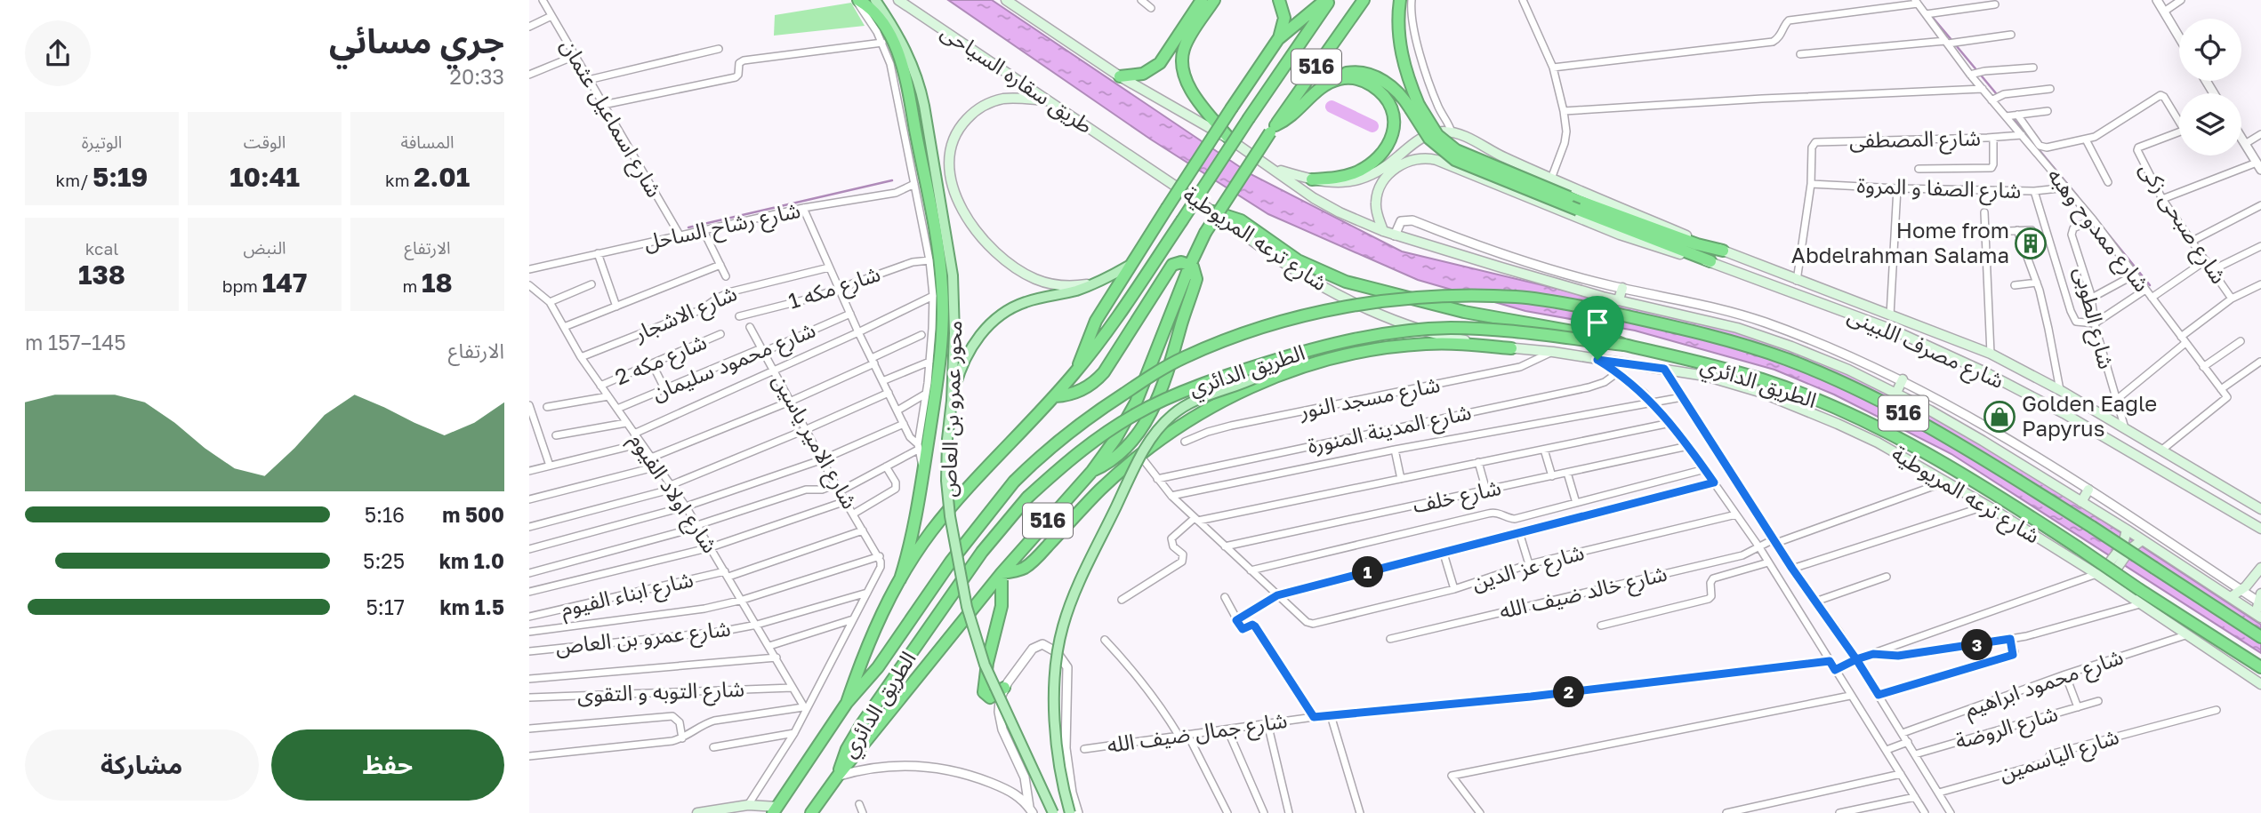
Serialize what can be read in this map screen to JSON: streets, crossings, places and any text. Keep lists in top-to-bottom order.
{
  "streets": {
    "highway": ["516", "الطريق الدائري"],
    "main road": [
      "طريق سقاره السياحى",
      "شارع ترعه المريوطية",
      "شارع مصرف اللبينى",
      "محور عمرو بن العاص"
    ],
    "street": [
      "شارع اسماعيل عثمان",
      "شارع المصطفى",
      "شارع الصفا و المروة",
      "شارع صبحى زكى",
      "شارع رشاح الساحل",
      "شارع ممدوح وهبه",
      "شارع مكه 1",
      "شارع الاشجار",
      "شارع الطوبى",
      "شارع مكه 2",
      "شارع محمود سليمان",
      "شارع مسجد النور",
      "شارع المدينة المنورة",
      "شارع الامير ياسين",
      "شارع اولاد الفيوم",
      "شارع خلف",
      "شارع عز الدين",
      "شارع خالد ضيف الله",
      "شارع ابناء الفيوم",
      "شارع عمرو بن العاص",
      "شارع محمود ابراهيم",
      "شارع التوبه و التقوى",
      "شارع الروضة",
      "شارع جمال ضيف الله",
      "شارع الياسمين"
    ]
  },
  "crossings": [
    ["طريق سقاره السياحى", "شارع ترعه المريوطية"],
    ["شارع اسماعيل عثمان", "شارع رشاح الساحل"],
    ["شارع المصطفى", "شارع الصفا و المروة"],
    ["شارع المصطفى", "شارع ممدوح وهبه"],
    ["شارع الصفا و المروة", "شارع ممدوح وهبه"],
    ["شارع ممدوح وهبه", "شارع الطوبى"],
    ["شارع ترعه المريوطية", "شارع مسجد النور"],
    ["شارع ترعه المريوطية", "شارع خالد ضيف الله"],
    ["شارع ترعه المريوطية", "شارع محمود ابراهيم"],
    ["شارع الاشجار", "شارع اولاد الفيوم"],
    ["شارع الطوبى", "شارع مصرف اللبينى"],
    ["شارع مكه 2", "شارع اولاد الفيوم"],
    ["شارع محمود سليمان", "شارع الامير ياسين"],
    ["شارع محمود سليمان", "شارع اولاد الفيوم"],
    ["شارع الامير ياسين", "شارع ابناء الفيوم"],
    ["شارع اولاد الفيوم", "شارع ابناء الفيوم"],
    ["شارع اولاد الفيوم", "شارع عمرو بن العاص"],
    ["شارع اولاد الفيوم", "شارع التوبه و التقوى"]
  ],
  "places": {
    "building": ["Home from Abdelrahman Salama"],
    "shop": ["Golden Eagle Papyrus"]
  },
  "page": {
    "heading": ["جري مسائي", "20:33"],
    "stats": [
      ["المسافة", "2.01 km"],
      ["الوقت", "10:41"],
      ["الوتيرة", "5:19 /km"],
      ["الارتفاع", "18 m"],
      ["النبض", "147 bpm"],
      ["kcal", "138"]
    ],
    "chart": ["الارتفاع", "145–157 m"],
    "list": [
      {
        "name": "500 m",
        "note": "5:16"
      },
      {
        "name": "1.0 km",
        "note": "5:25"
      },
      {
        "name": "1.5 km",
        "note": "5:17"
      }
    ],
    "pins": ["1", "3", "2"],
    "buttons": ["حفظ", "مشاركة"]
  }
}
